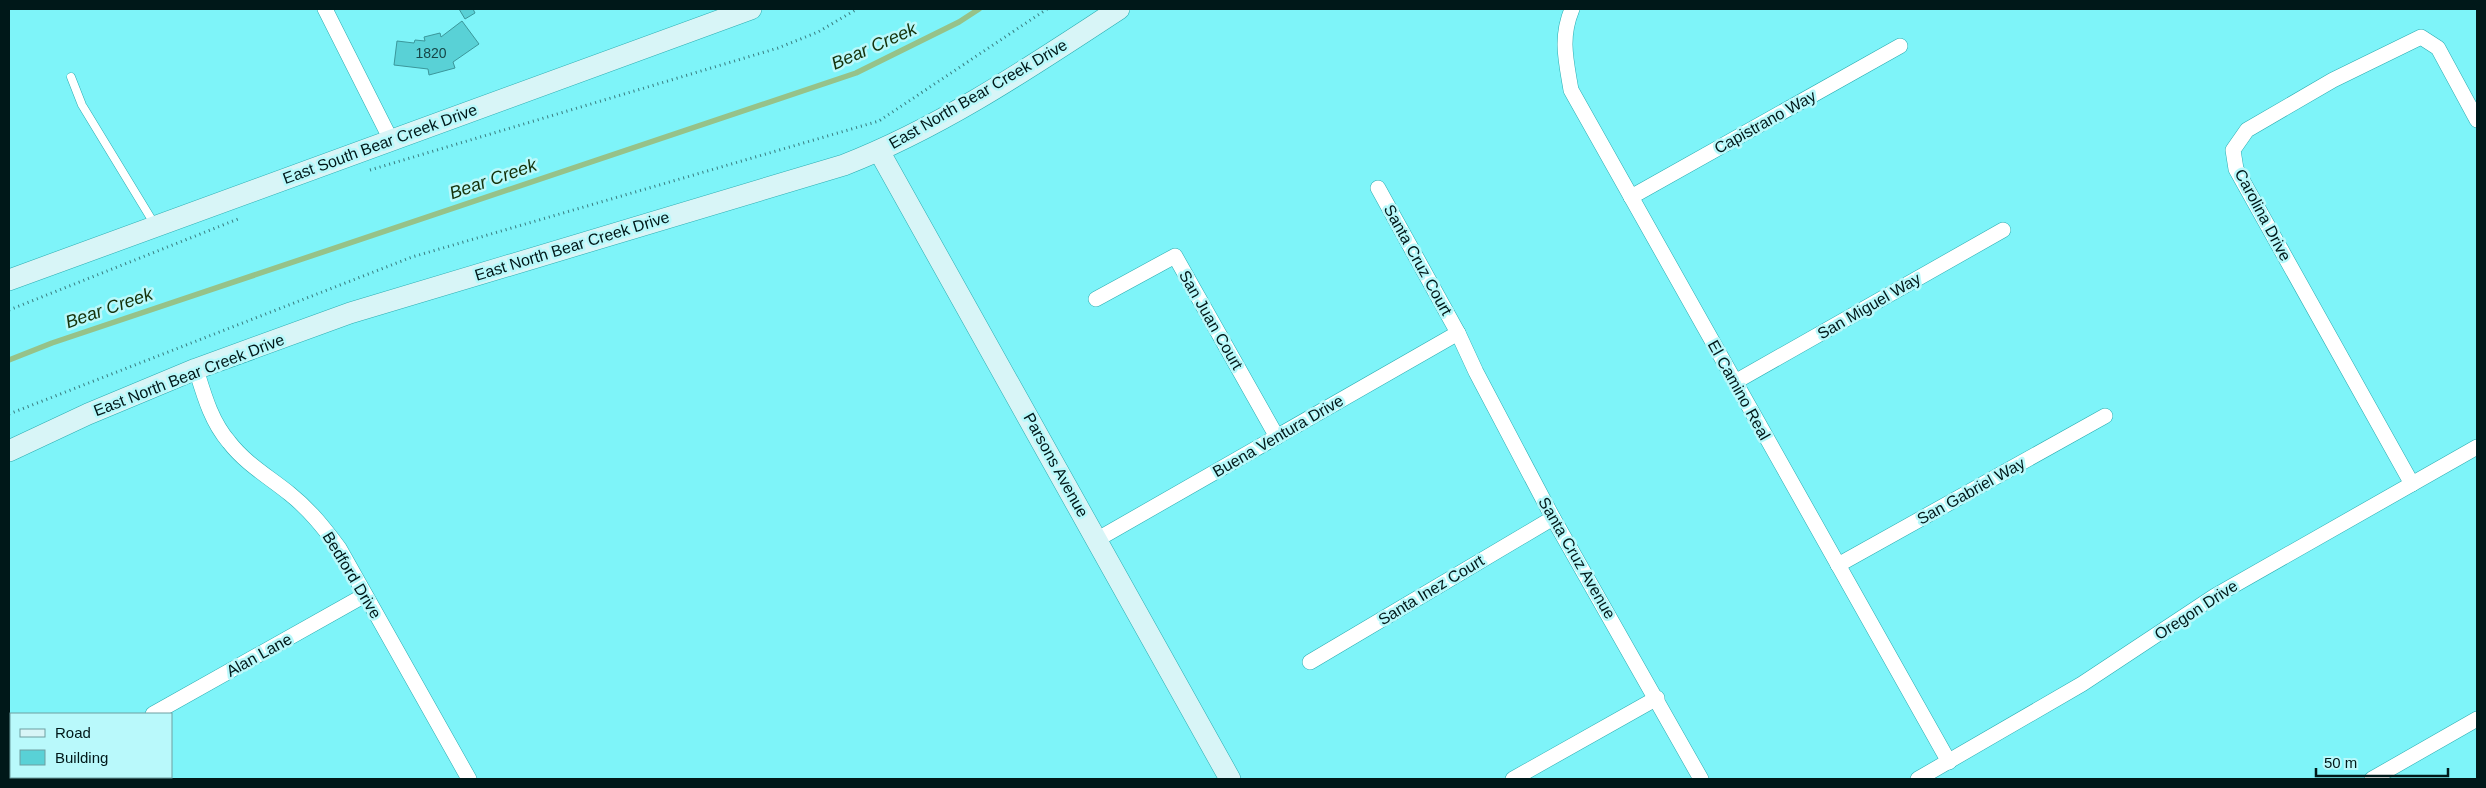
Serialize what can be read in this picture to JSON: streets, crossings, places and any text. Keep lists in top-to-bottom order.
{
  "streets": {
    "street": [
      "East North Bear Creek Drive",
      "Capistrano Way",
      "East South Bear Creek Drive",
      "Carolina Drive",
      "Santa Cruz Court",
      "San Miguel Way",
      "San Juan Court",
      "El Camino Real",
      "Buena Ventura Drive",
      "Parsons Avenue",
      "San Gabriel Way",
      "Santa Cruz Avenue",
      "Bedford Drive",
      "Santa Inez Court",
      "Oregon Drive",
      "Alan Lane"
    ]
  },
  "crossings": [
    ["East North Bear Creek Drive", "Parsons Avenue"],
    ["East North Bear Creek Drive", "Bedford Drive"],
    ["Capistrano Way", "El Camino Real"],
    ["Carolina Drive", "Oregon Drive"],
    ["Santa Cruz Court", "Buena Ventura Drive"],
    ["Santa Cruz Court", "Santa Cruz Avenue"],
    ["San Miguel Way", "El Camino Real"],
    ["San Juan Court", "Buena Ventura Drive"],
    ["El Camino Real", "San Gabriel Way"],
    ["El Camino Real", "Oregon Drive"],
    ["Buena Ventura Drive", "Parsons Avenue"],
    ["Buena Ventura Drive", "Santa Cruz Avenue"],
    ["Santa Cruz Avenue", "Santa Inez Court"],
    ["Bedford Drive", "Alan Lane"]
  ],
  "water": ["Bear Creek"],
  "house_numbers": ["1820"],
  "legend": ["Road", "Building"],
  "scale_bar": "50 m"
}
